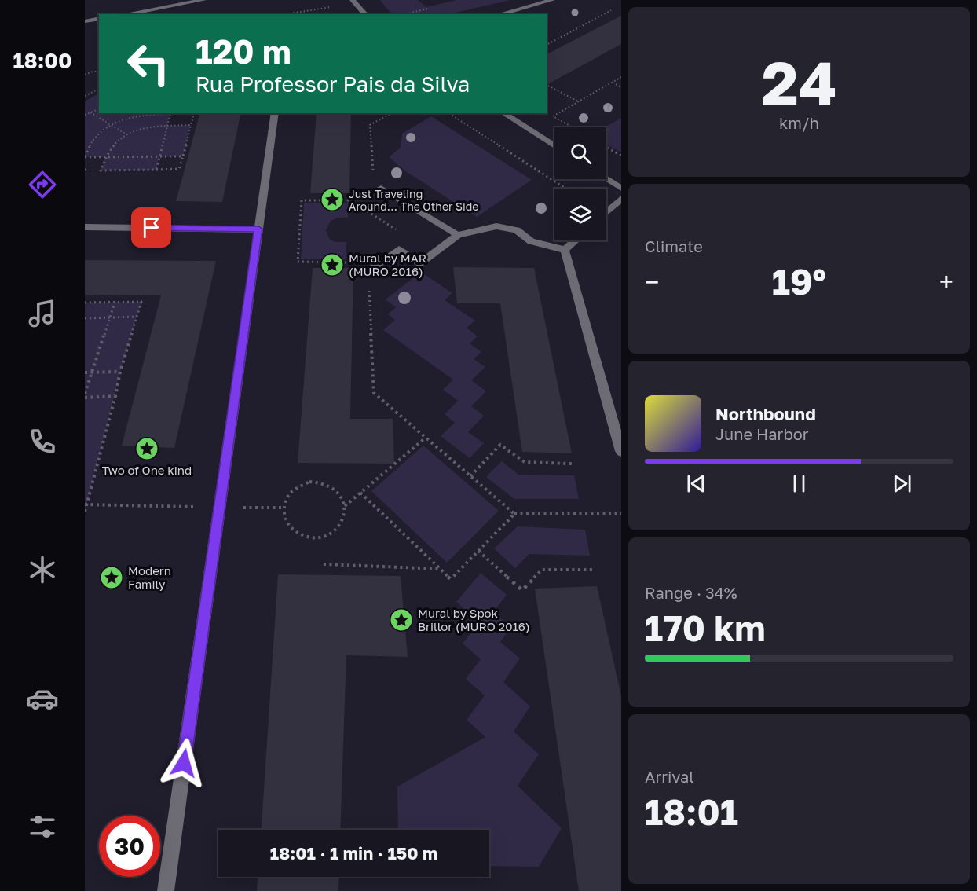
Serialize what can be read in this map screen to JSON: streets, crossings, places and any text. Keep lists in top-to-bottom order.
{
  "places": {
    "place": [
      "Just Traveling Around… The Other Side",
      "Mural by MAR (MURO 2016)",
      "Two of One kind",
      "Modern Family",
      "Mural by Spok Brillor (MURO 2016)"
    ]
  },
  "page": {
    "tabs": "18:00",
    "tile": [
      ["24", "km/h"],
      "Climate",
      ["Range · 34%", "170 km"],
      ["Arrival", "18:01"]
    ],
    "turn": ["120 m", "Rua Professor Pais da Silva"],
    "heat": ["−", "19°", "+"],
    "song": ["Northbound", "June Harbor"],
    "limit": "30",
    "trip": "18:01 · 1 min · 150 m"
  }
}
